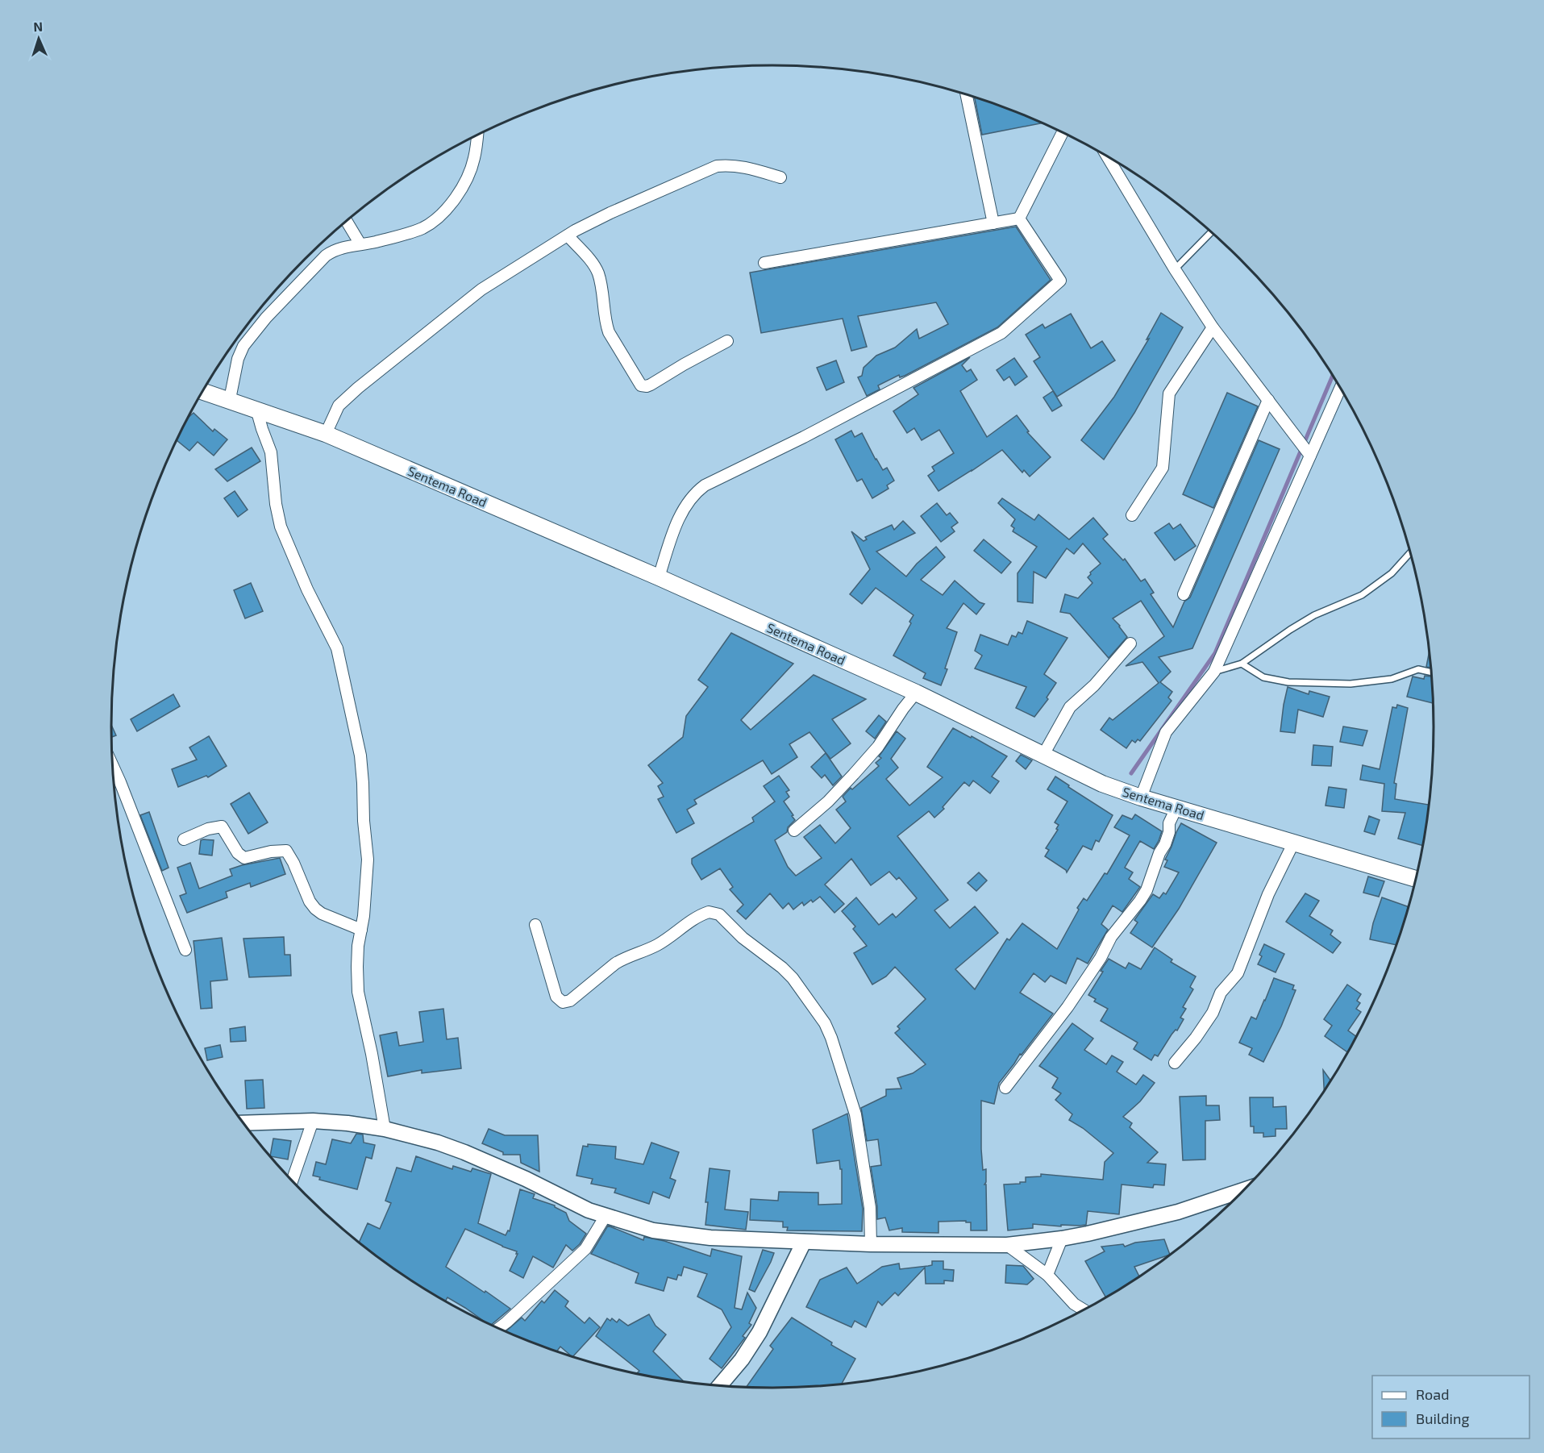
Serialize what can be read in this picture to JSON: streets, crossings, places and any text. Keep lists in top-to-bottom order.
{
  "streets": {
    "main road": ["Sentema Road"]
  },
  "legend": ["Road", "Building"],
  "north": "top"
}
